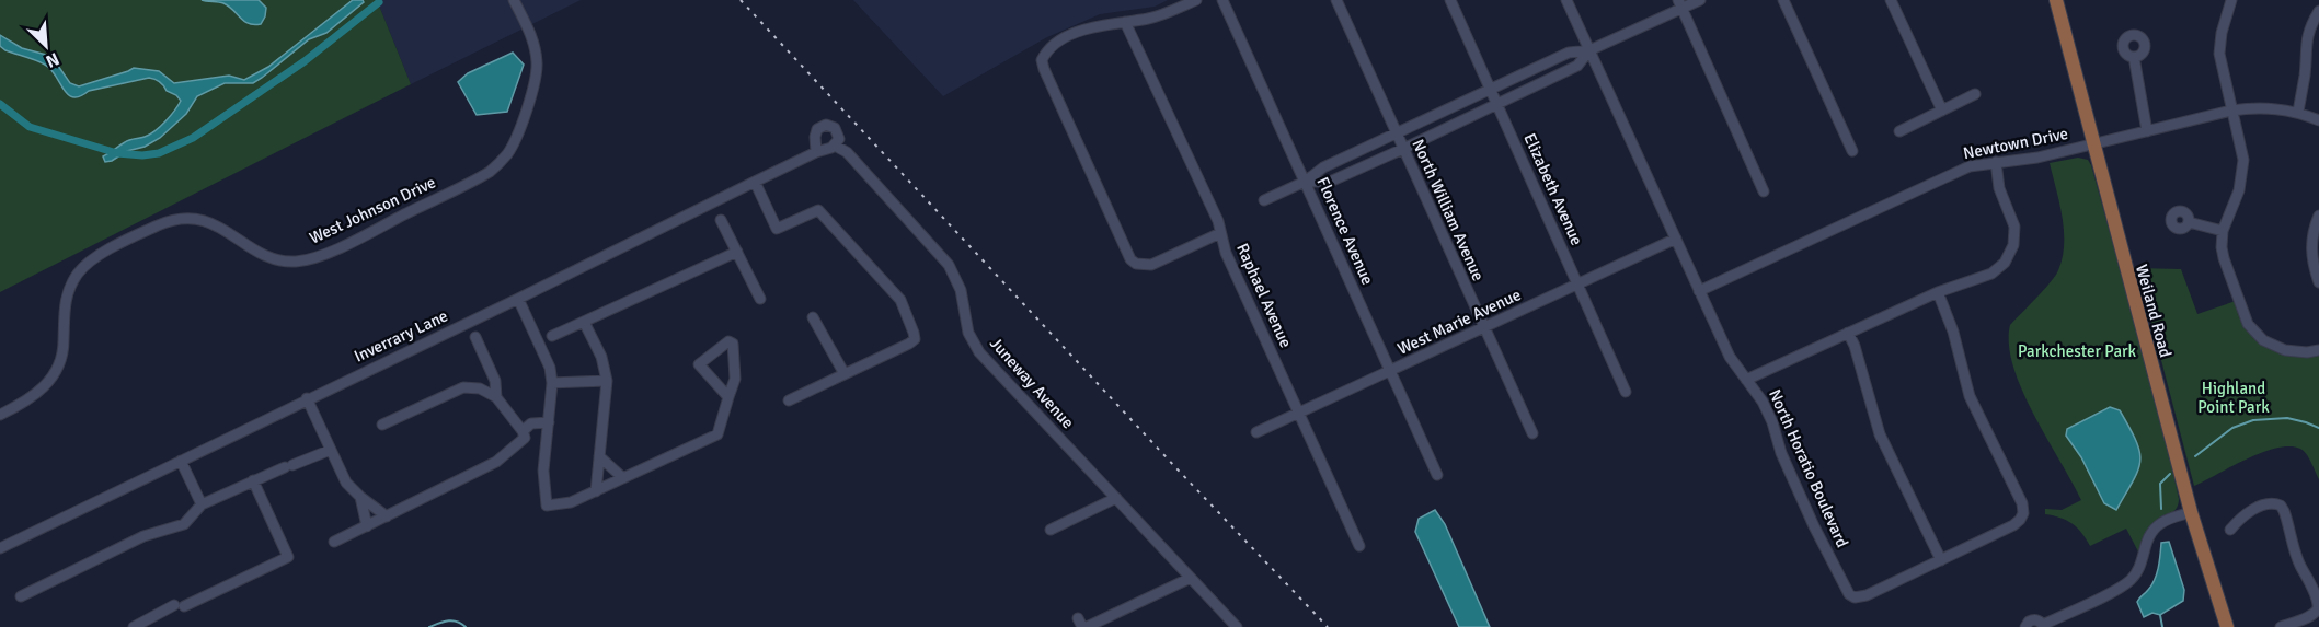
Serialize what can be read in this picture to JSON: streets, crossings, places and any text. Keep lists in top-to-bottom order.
{
  "streets": {
    "main road": ["Weiland Road"],
    "street": [
      "Newtown Drive",
      "Elizabeth Avenue",
      "West Johnson Drive",
      "North William Avenue",
      "Florence Avenue",
      "Raphael Avenue",
      "West Marie Avenue",
      "Inverrary Lane",
      "Juneway Avenue",
      "North Horatio Boulevard"
    ]
  },
  "crossings": [
    ["Newtown Drive", "Weiland Road"],
    ["Newtown Drive", "North Horatio Boulevard"],
    ["Elizabeth Avenue", "West Marie Avenue"],
    ["North William Avenue", "West Marie Avenue"],
    ["Florence Avenue", "West Marie Avenue"],
    ["Raphael Avenue", "West Marie Avenue"],
    ["West Marie Avenue", "North Horatio Boulevard"],
    ["Inverrary Lane", "Juneway Avenue"]
  ],
  "parks": ["Parkchester Park", "Highland Point Park"],
  "north": "bottom right"
}
